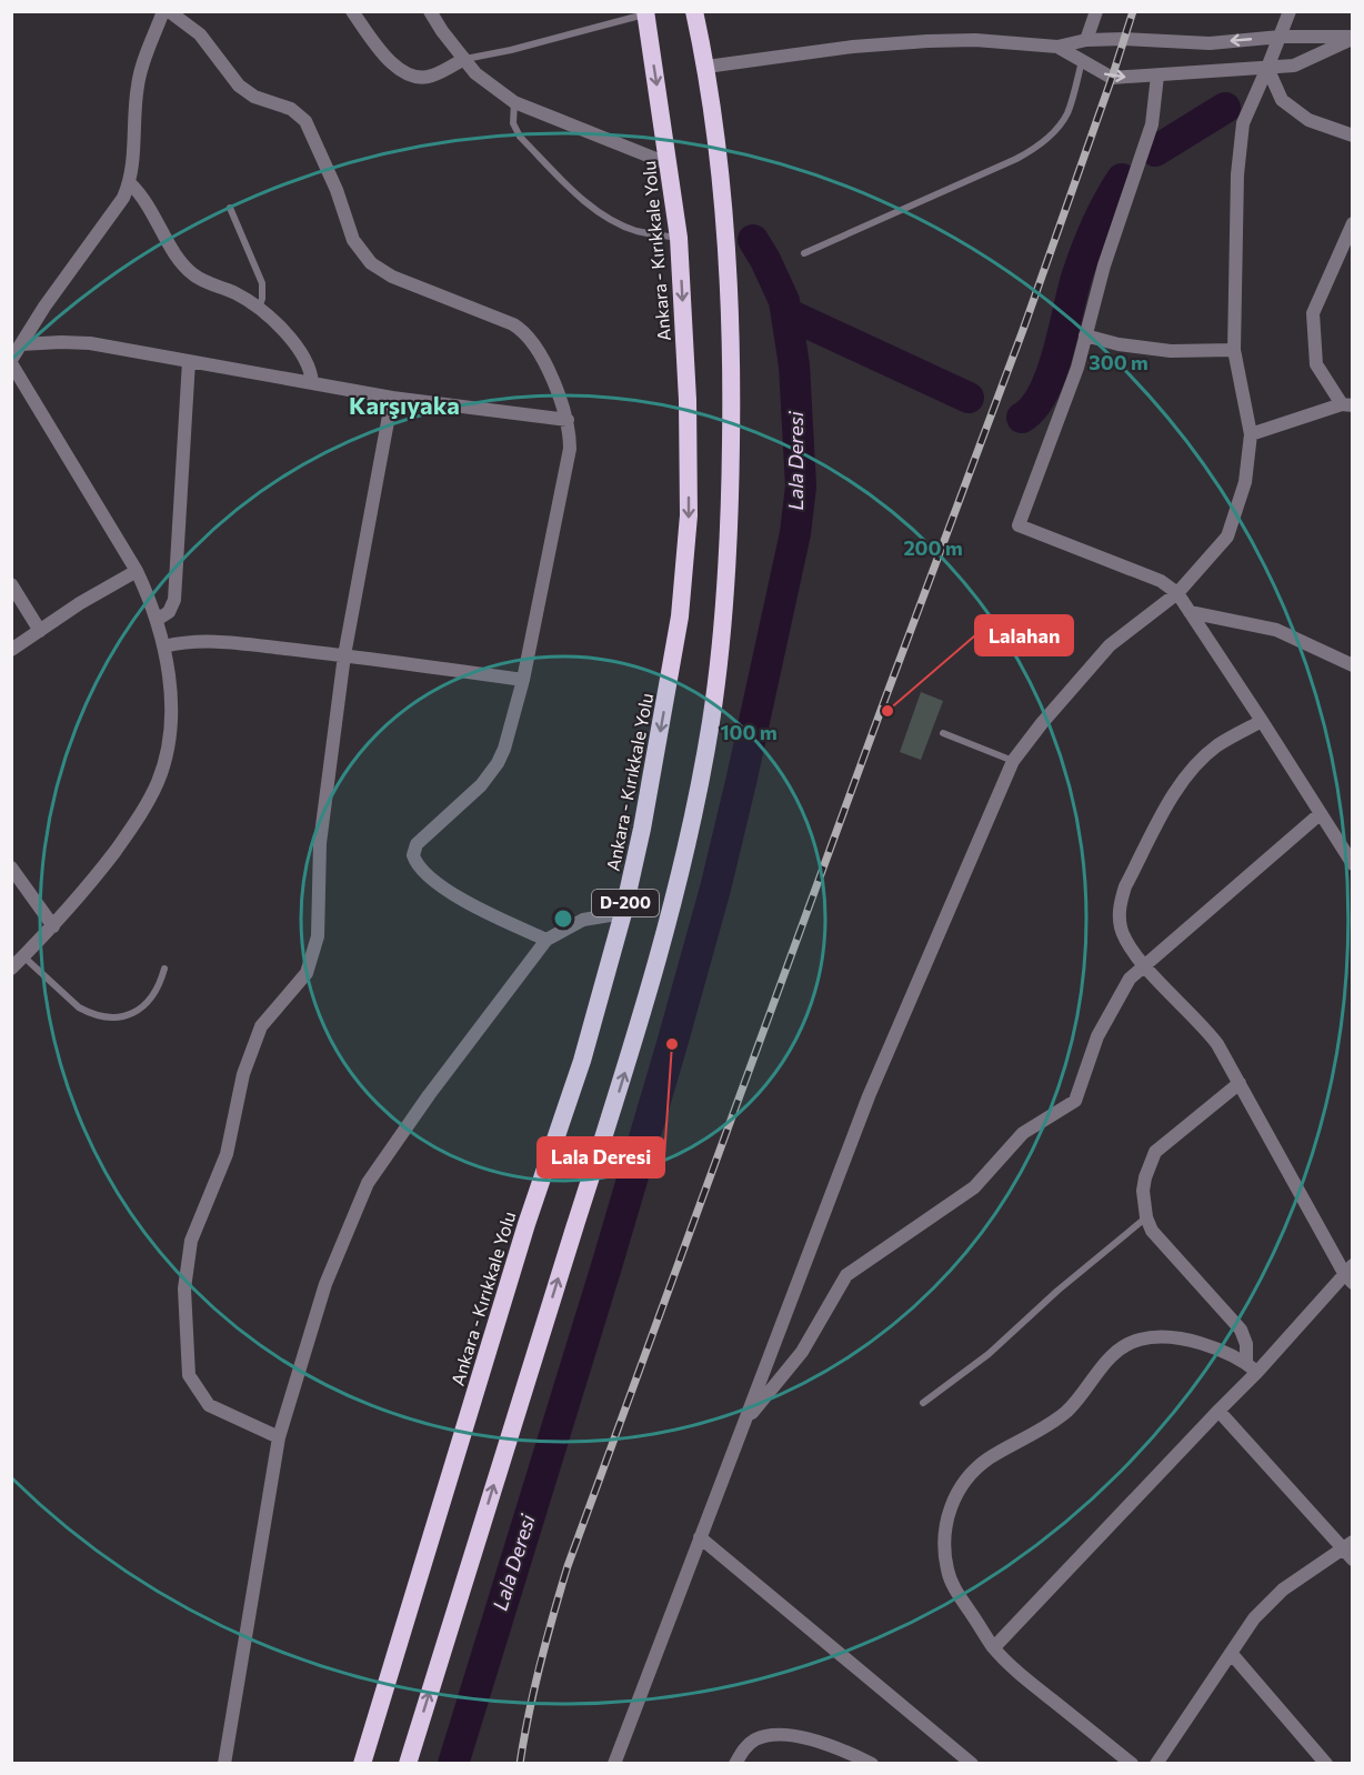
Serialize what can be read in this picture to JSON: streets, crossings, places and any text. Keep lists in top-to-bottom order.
{
  "streets": {
    "highway": ["Ankara - Kırıkkale Yolu", "D-200"]
  },
  "districts": ["Karşıyaka"],
  "water": ["Lala Deresi"],
  "places": ["Lalahan", "Lala Deresi"],
  "rings": ["300 m", "200 m", "100 m"]
}
